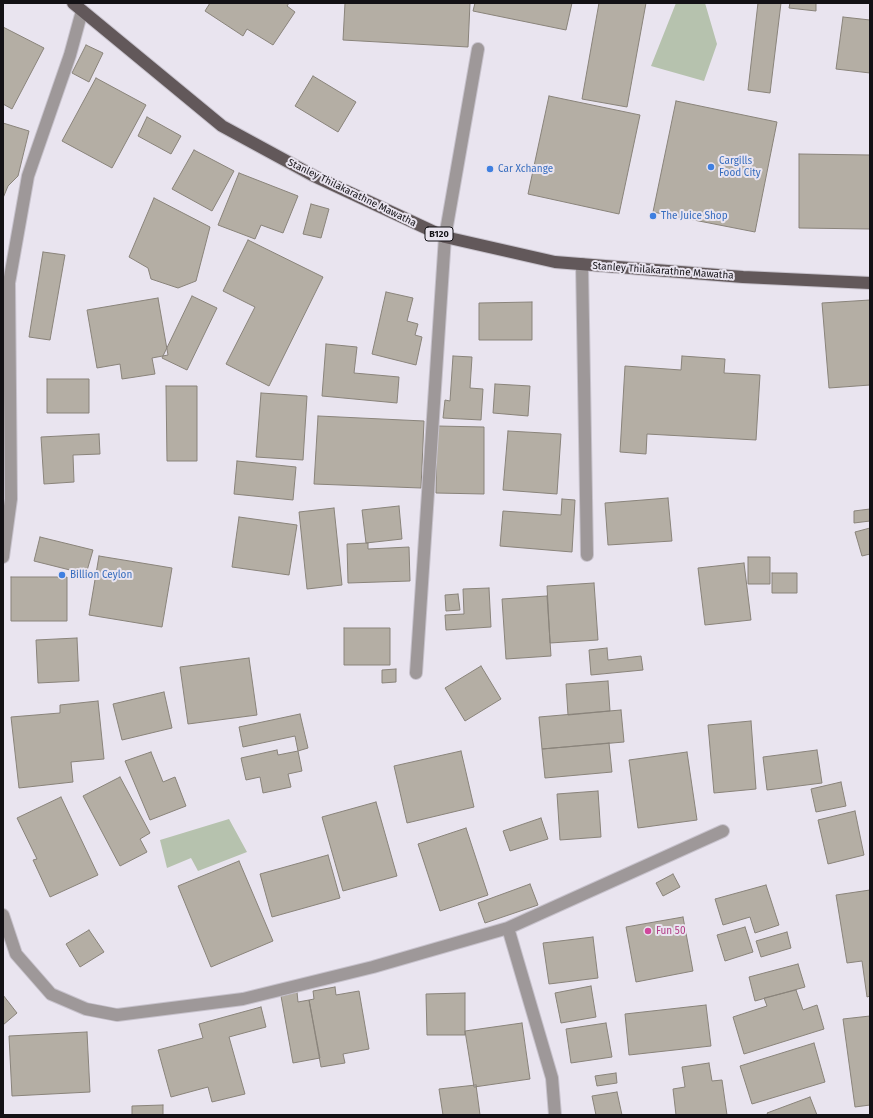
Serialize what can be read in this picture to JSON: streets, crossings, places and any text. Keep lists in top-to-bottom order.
{
  "streets": {
    "main road": ["Stanley Thilakarathne Mawatha", "B120"]
  },
  "places": [
    "Cargills Food City",
    "Car Xchange",
    "The Juice Shop",
    "Billion Ceylon",
    "Fun 50"
  ]
}
